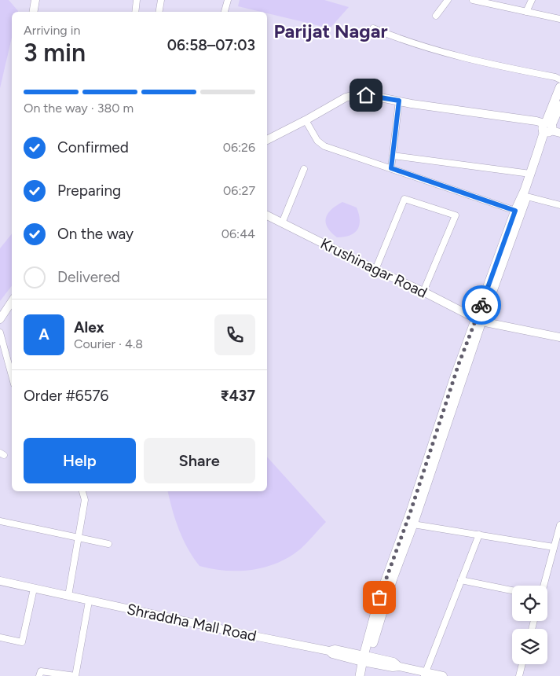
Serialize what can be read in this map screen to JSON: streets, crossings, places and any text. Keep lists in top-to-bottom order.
{
  "streets": {
    "street": ["Krushinagar Road", "Shraddha Mall Road"]
  },
  "districts": ["Parijat Nagar"],
  "page": {
    "heading": ["3 min", "Arriving in", "06:58–07:03"],
    "panel": [
      "Alex",
      "Courier · 4.8",
      "Order #6576",
      "₹437"
    ],
    "bar": "On the way · 380 m",
    "list": [
      ["Confirmed", "06:26"],
      ["Preparing", "06:27"],
      ["On the way", "06:44"],
      "Delivered"
    ],
    "round": "A",
    "buttons": ["Help", "Share"]
  }
}
